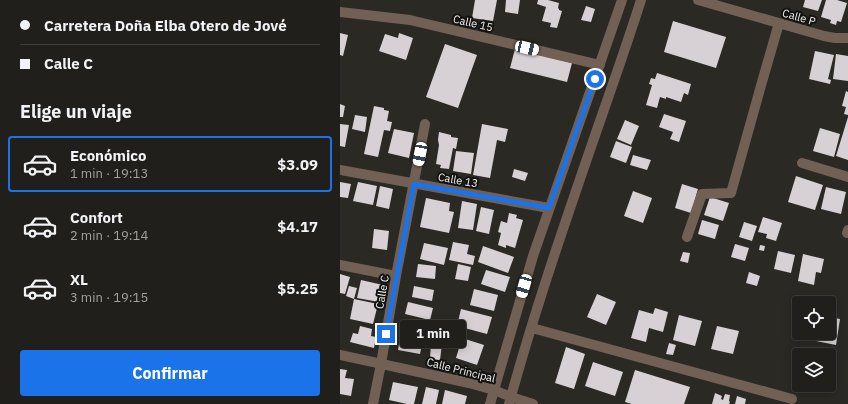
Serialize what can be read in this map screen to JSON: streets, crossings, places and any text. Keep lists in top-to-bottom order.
{
  "streets": {
    "street": [
      "Calle P",
      "Calle 15",
      "Calle 13",
      "Calle C",
      "Calle Principal"
    ]
  },
  "crossings": [
    ["Calle 13", "Calle C"],
    ["Calle C", "Calle Principal"]
  ],
  "page": {
    "banner": ["Carretera Doña Elba Otero de Jové", "Calle C"],
    "heading": "Elige un viaje",
    "list": [
      {
        "name": "Económico",
        "note": "1 min · 19:13",
        "value": "$3.09"
      },
      {
        "name": "Confort",
        "note": "2 min · 19:14",
        "value": "$4.17"
      },
      {
        "name": "XL",
        "note": "3 min · 19:15",
        "value": "$5.25"
      }
    ],
    "bubble": "1 min",
    "buttons": "Confirmar"
  }
}
